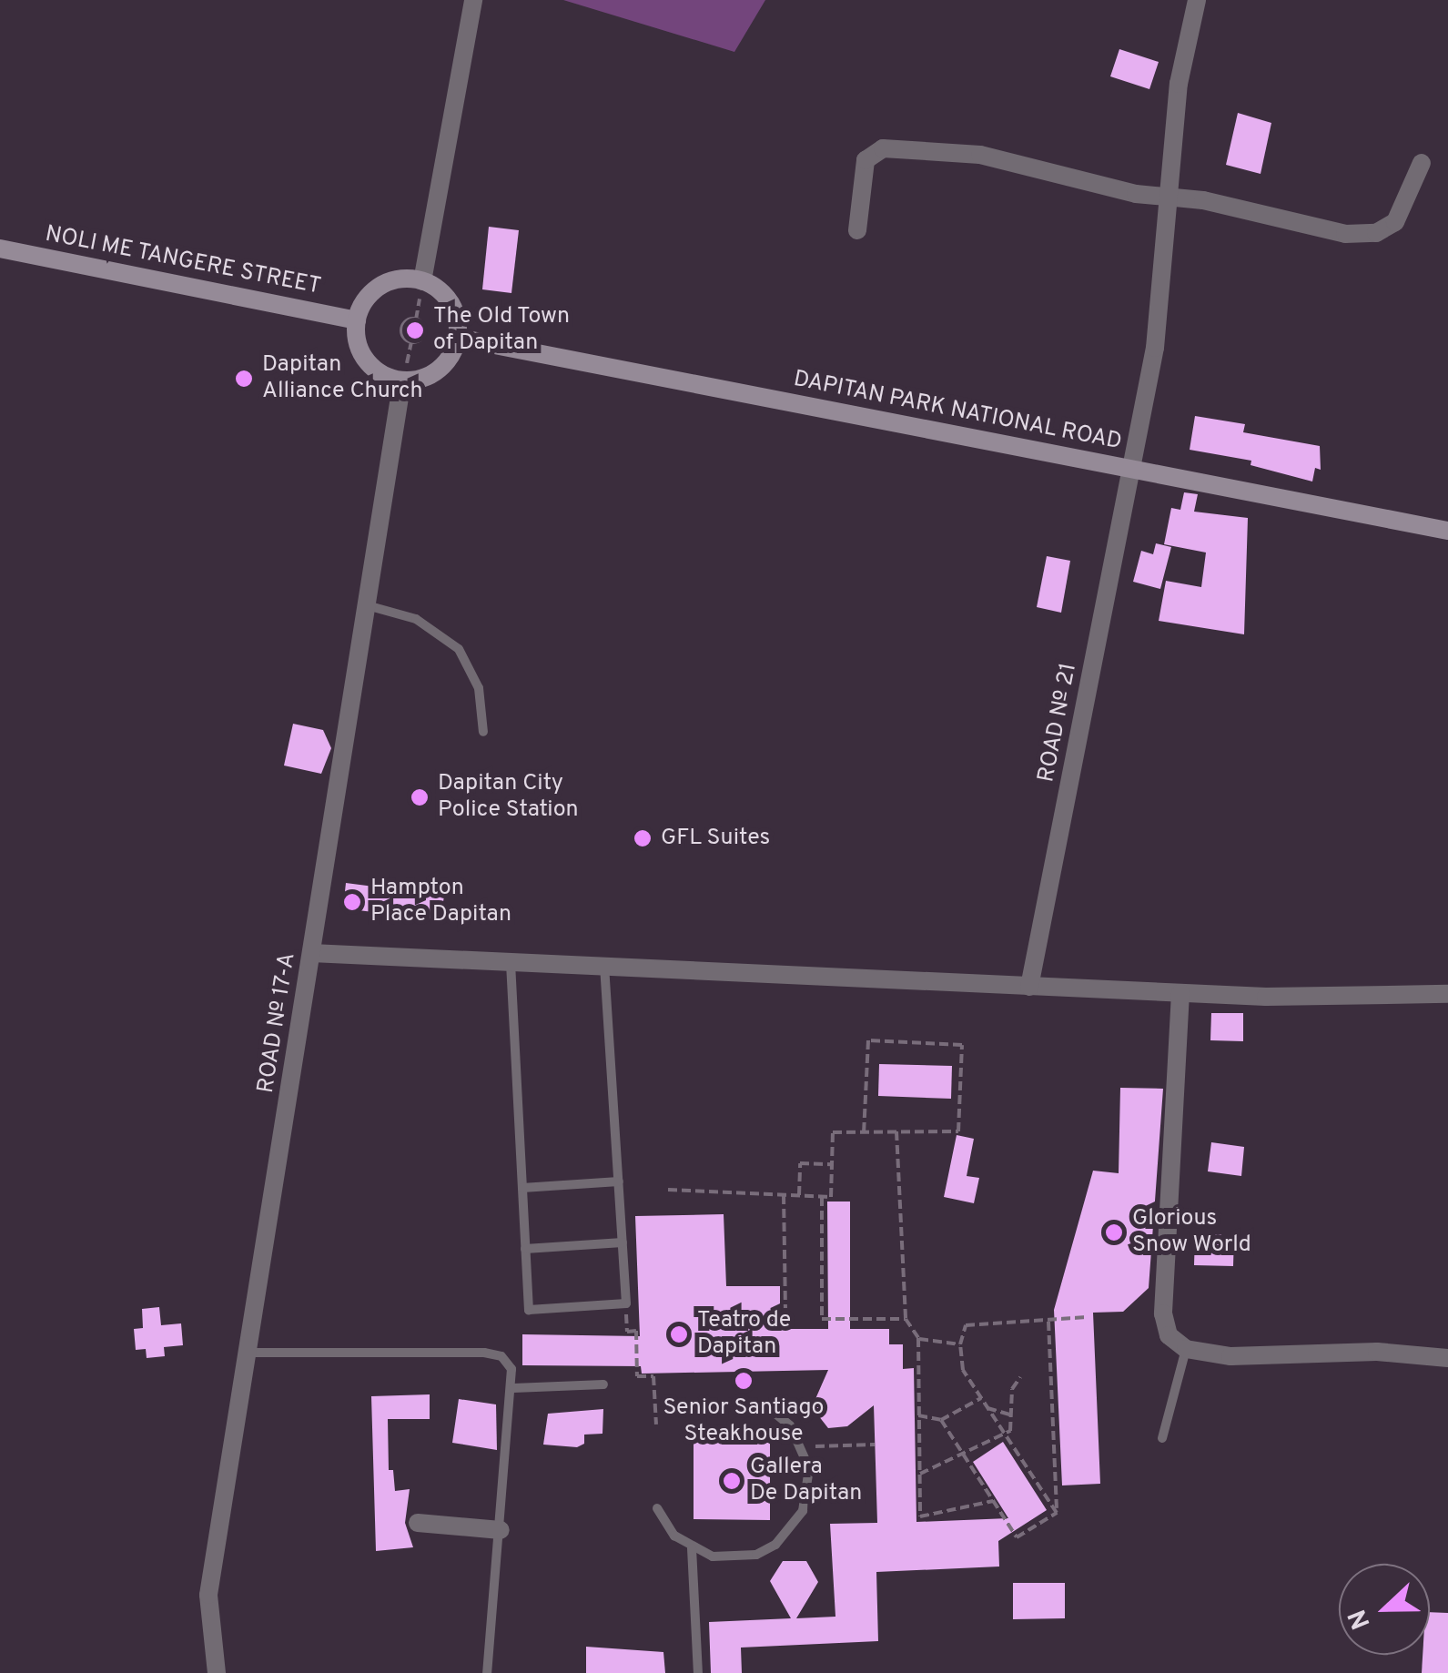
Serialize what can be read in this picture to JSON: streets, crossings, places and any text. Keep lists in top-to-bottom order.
{
  "streets": {
    "main road": ["NOLI ME TANGERE STREET", "DAPITAN PARK NATIONAL ROAD"],
    "street": ["ROAD № 21", "ROAD № 17-A"]
  },
  "crossings": [
    ["DAPITAN PARK NATIONAL ROAD", "ROAD № 21"]
  ],
  "places": [
    "The Old Town of Dapitan",
    "Dapitan Alliance Church",
    "Dapitan City Police Station",
    "GFL Suites",
    "Hampton Place Dapitan",
    "Glorious Snow World",
    "Teatro de Dapitan",
    "Senior Santiago Steakhouse",
    "Gallera De Dapitan"
  ],
  "north": "left"
}
